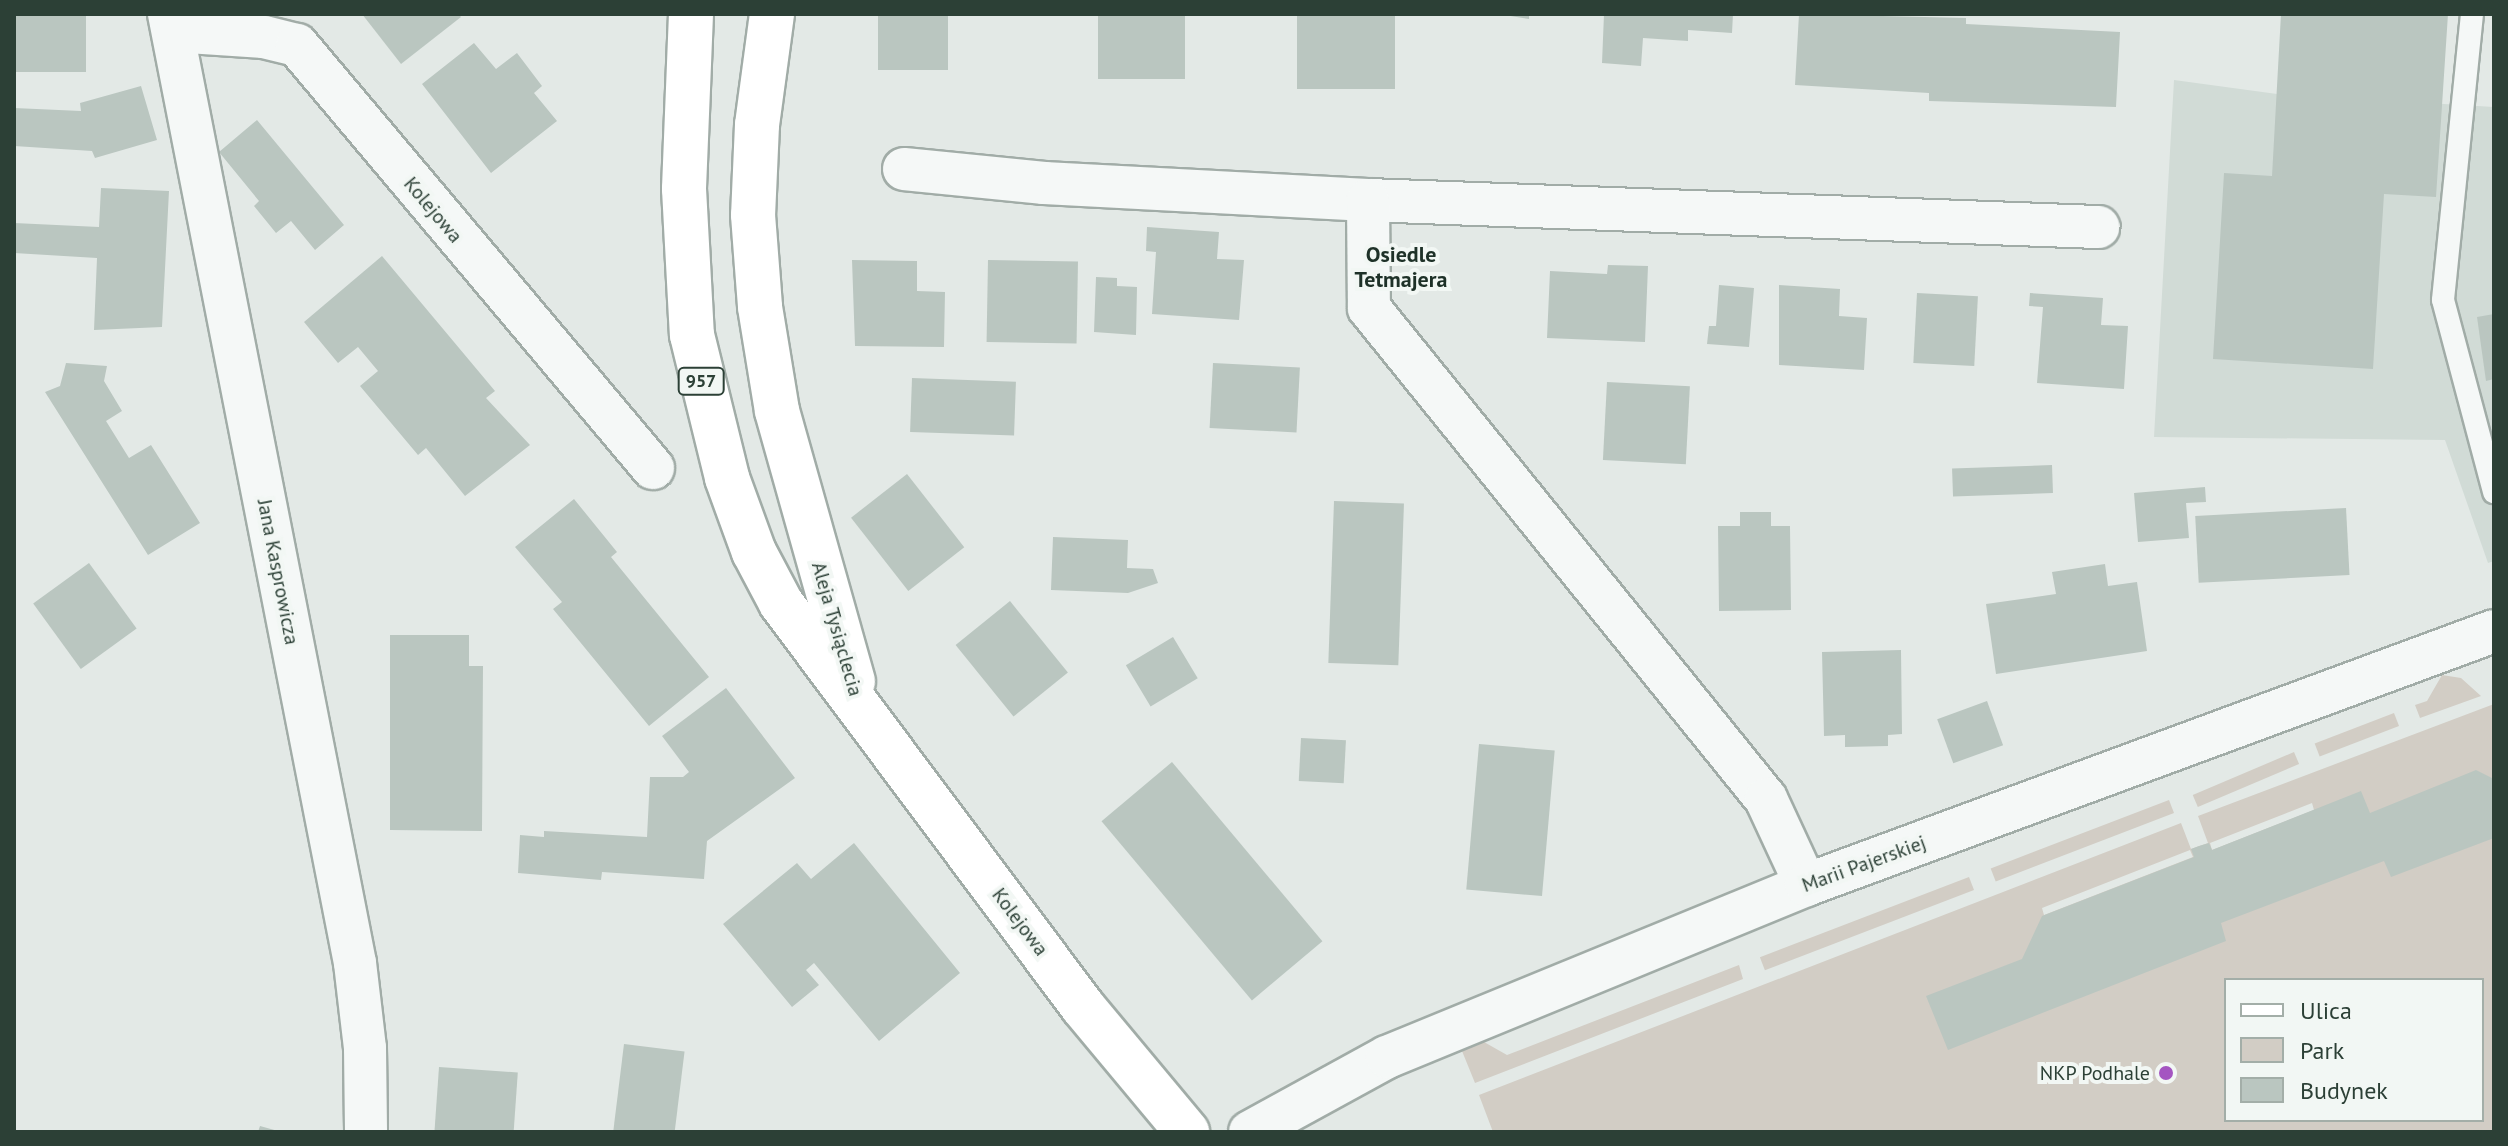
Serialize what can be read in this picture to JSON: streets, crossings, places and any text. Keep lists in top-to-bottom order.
{
  "streets": {
    "main road": ["Kolejowa", "957", "Aleja Tysiąclecia"],
    "street": ["Jana Kasprowicza", "Marii Pajerskiej"]
  },
  "crossings": [
    ["Kolejowa", "Jana Kasprowicza"],
    ["Kolejowa", "Aleja Tysiąclecia"]
  ],
  "districts": ["Osiedle Tetmajera"],
  "places": ["NKP Podhale"],
  "legend": ["Ulica", "Park", "Budynek"]
}
